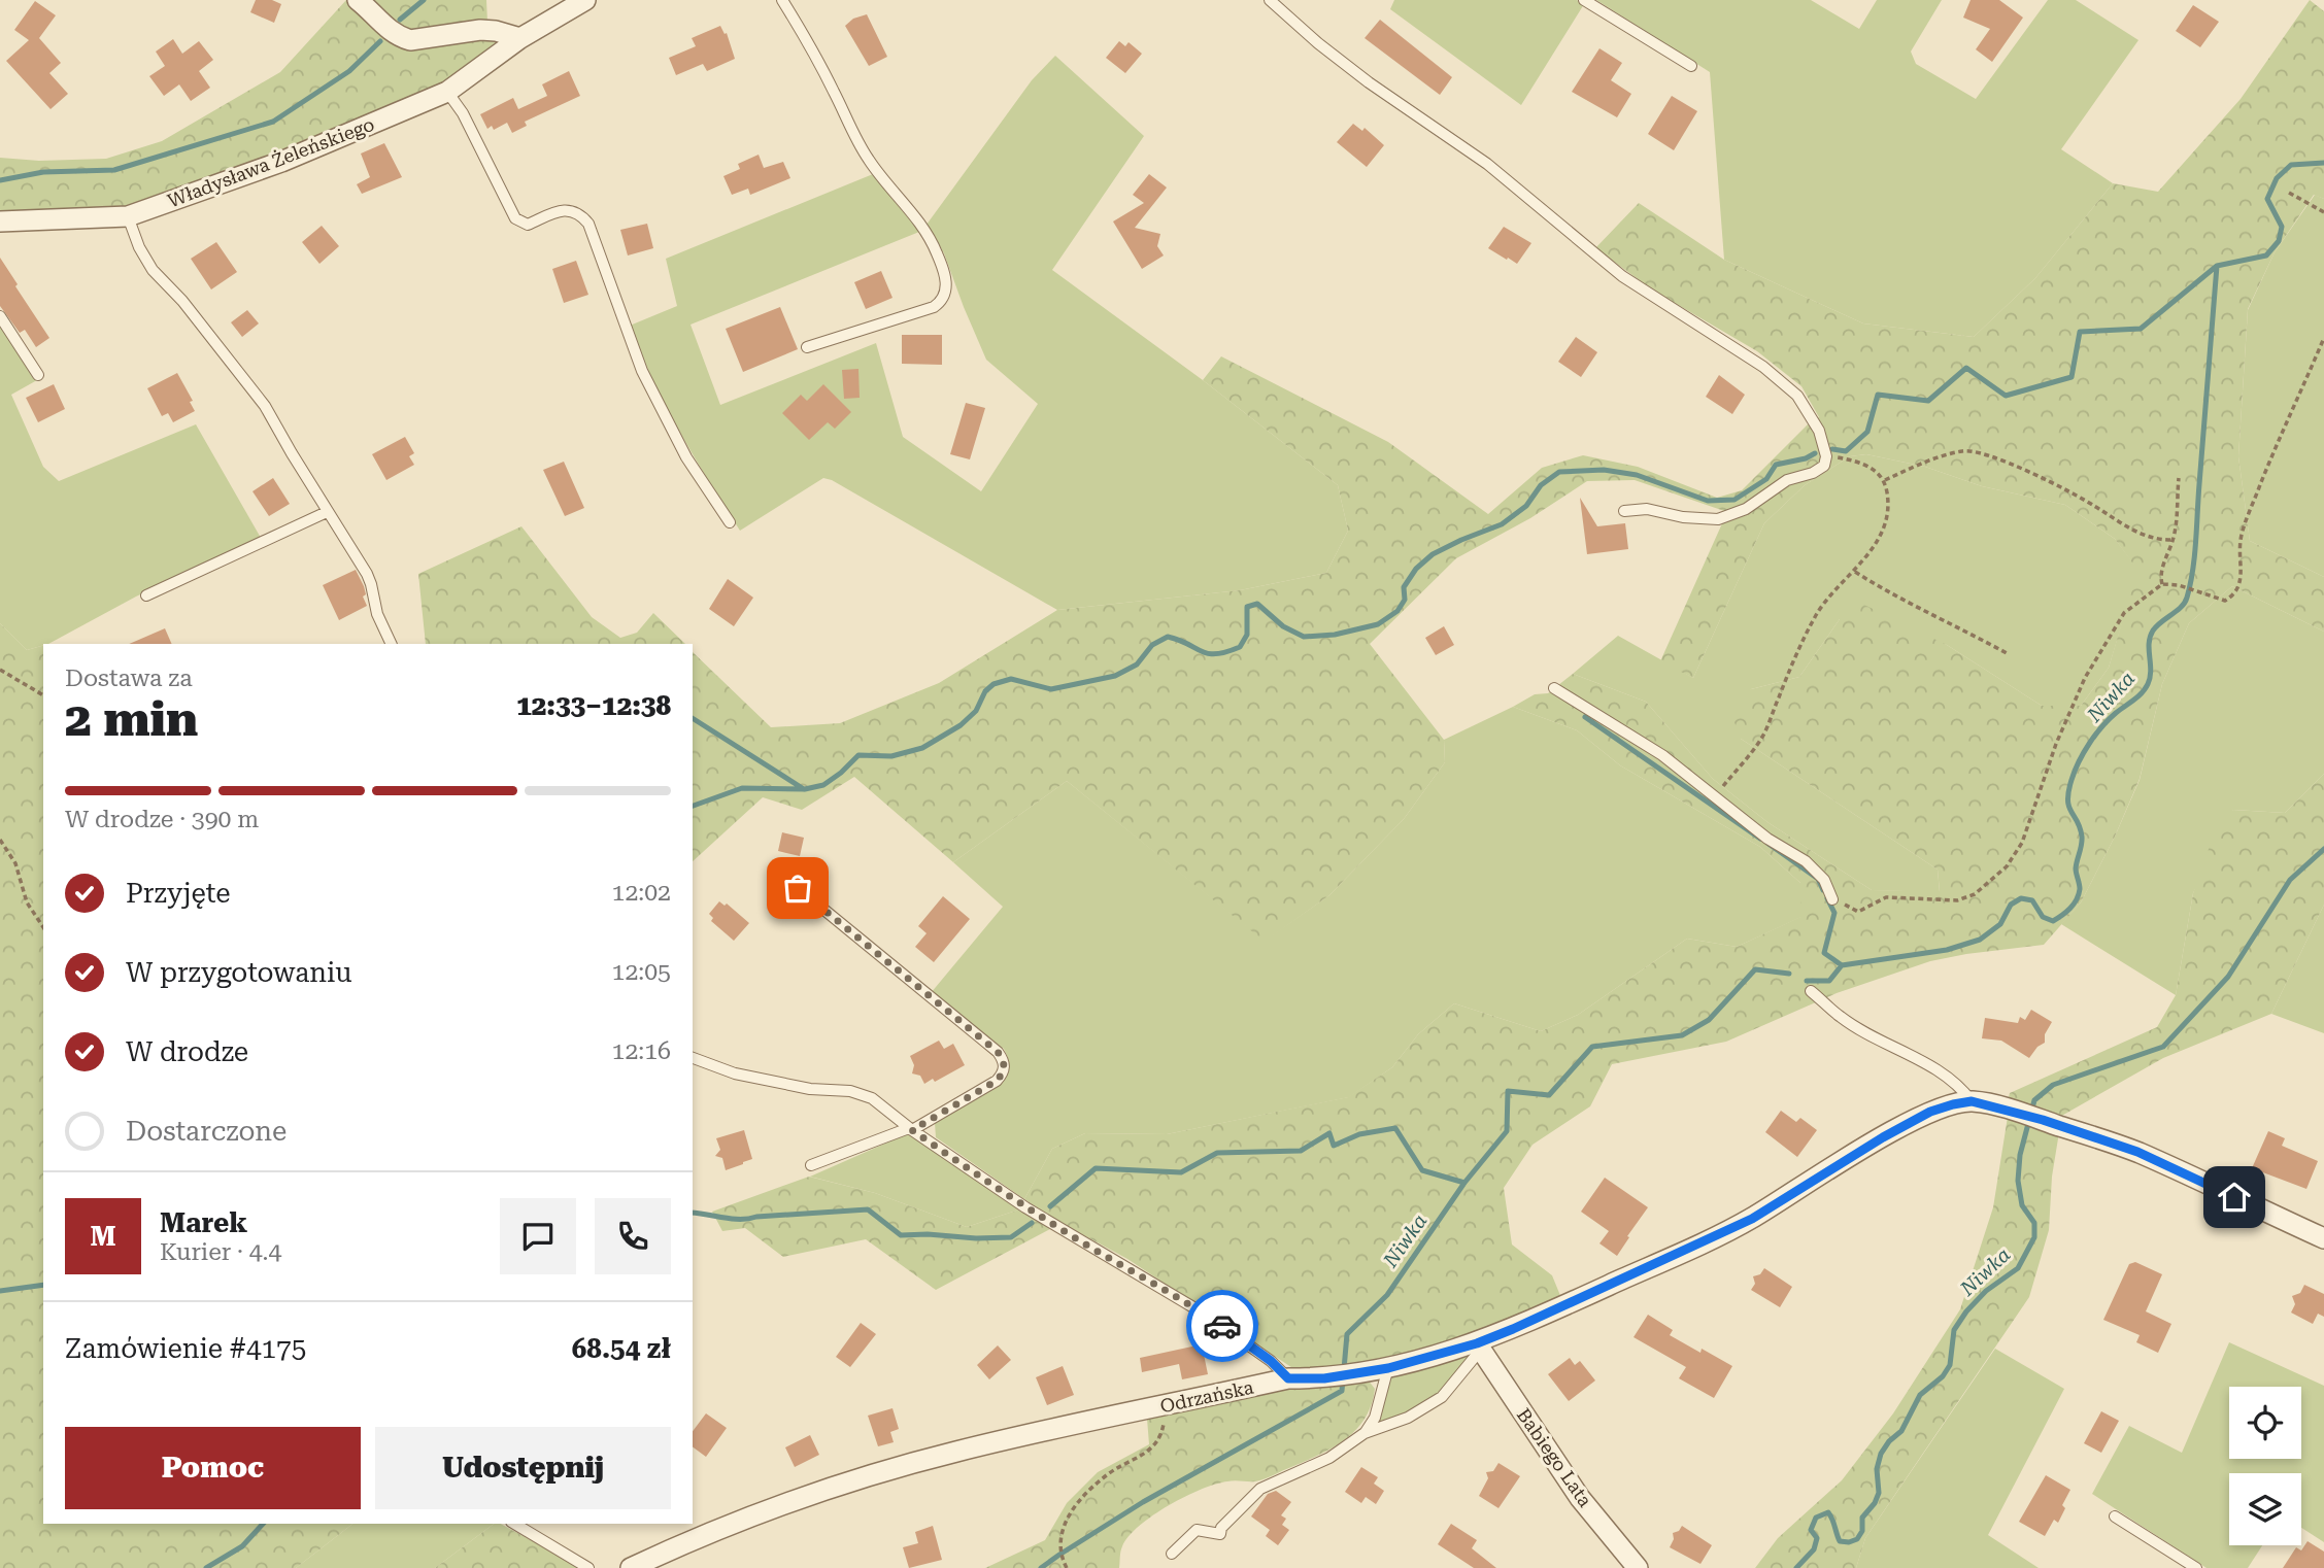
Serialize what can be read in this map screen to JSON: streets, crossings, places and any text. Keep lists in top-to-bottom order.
{
  "streets": {
    "street": ["Władysława Żeleńskiego", "Odrzańska", "Babiego Lata"]
  },
  "crossings": [
    ["Odrzańska", "Babiego Lata"]
  ],
  "water": ["Niwka"],
  "page": {
    "heading": ["2 min", "Dostawa za", "12:33–12:38"],
    "panel": [
      "Marek",
      "Kurier · 4.4",
      "Zamówienie #4175",
      "68.54 zł"
    ],
    "bar": "W drodze · 390 m",
    "list": [
      ["Przyjęte", "12:02"],
      ["W przygotowaniu", "12:05"],
      ["W drodze", "12:16"],
      "Dostarczone"
    ],
    "round": "M",
    "buttons": ["Pomoc", "Udostępnij"]
  }
}
